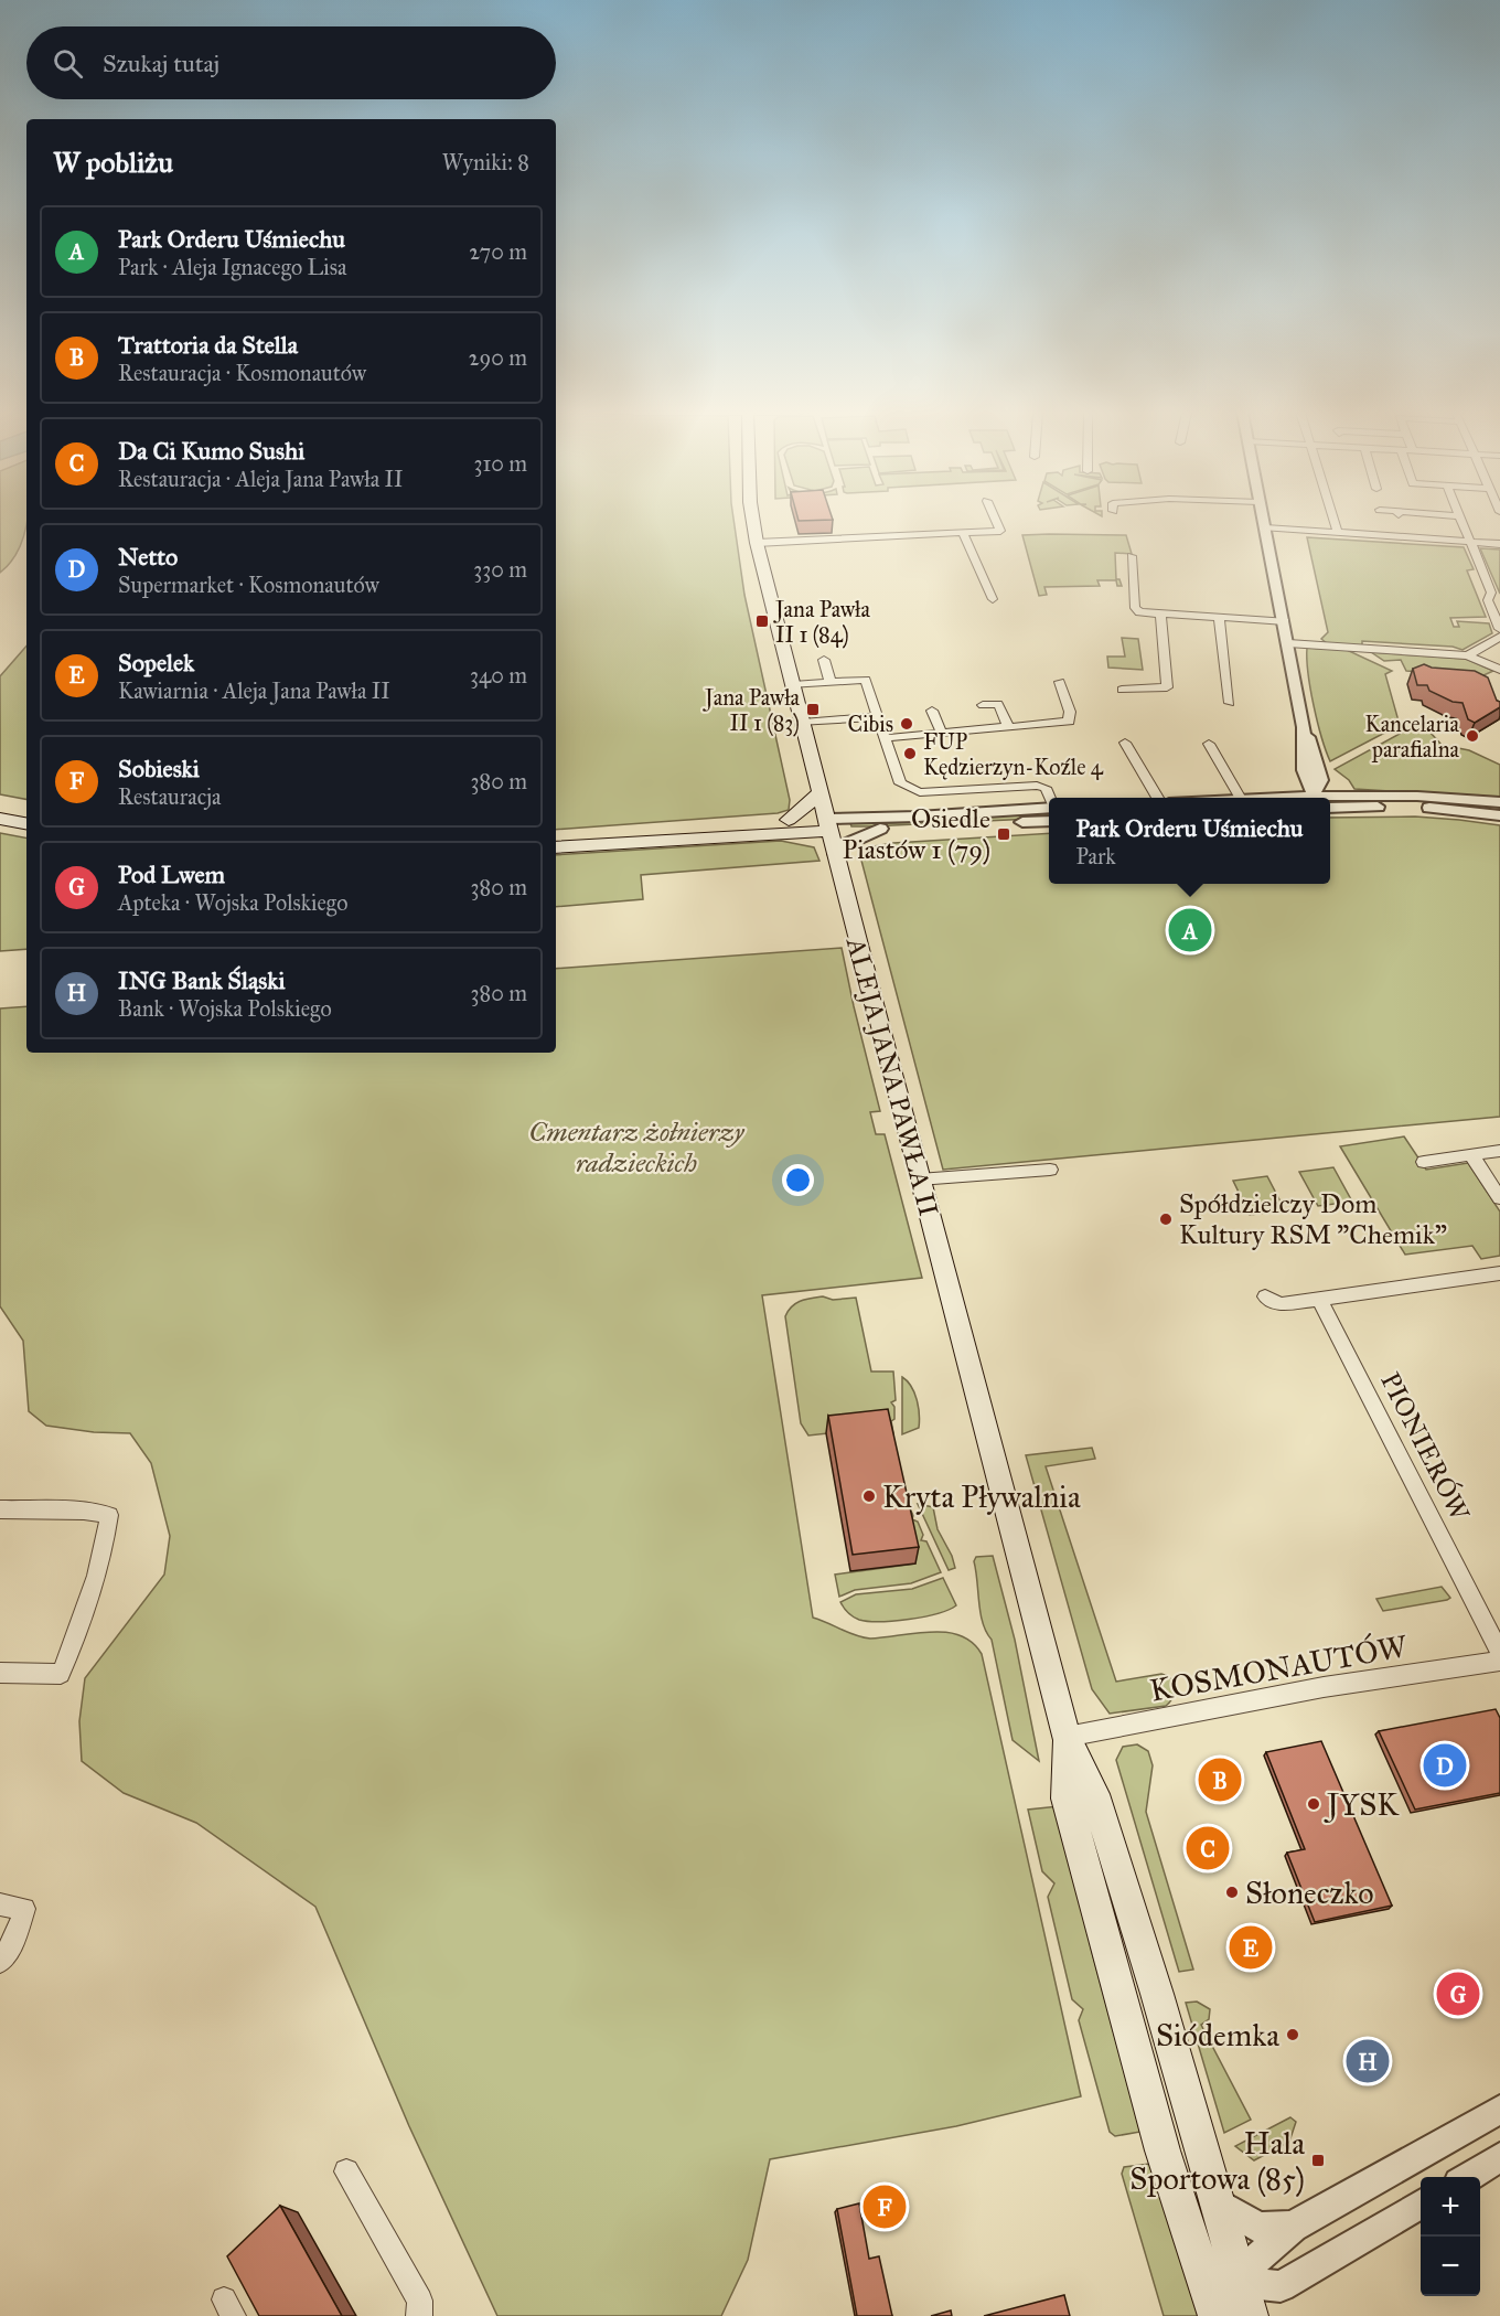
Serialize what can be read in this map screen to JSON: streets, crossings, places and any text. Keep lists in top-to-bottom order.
{
  "streets": {
    "main road": ["ALEJA JANA PAWŁA II"],
    "street": ["PIONIERÓW", "KOSMONAUTÓW"]
  },
  "crossings": [
    ["ALEJA JANA PAWŁA II", "KOSMONAUTÓW"]
  ],
  "parks": ["Cmentarz żołnierzy radzieckich"],
  "places": {
    "transit": [
      "Jana Pawła II 1 (84)",
      "Jana Pawła II 1 (83)",
      "Osiedle Piastów 1 (79)",
      "Hala Sportowa (85)"
    ],
    "other": [
      "Cibis",
      "Kancelaria parafialna",
      "FUP Kędzierzyn-Koźle 4",
      "Spółdzielczy Dom Kultury RSM \"Chemik\"",
      "Kryta Pływalnia",
      "JYSK",
      "Słoneczko",
      "Siódemka"
    ]
  },
  "page": {
    "search": "Szukaj tutaj",
    "heading": ["W pobliżu", "Wyniki: 8"],
    "list": [
      {
        "mark": "A",
        "name": "Park Orderu Uśmiechu",
        "note": "Park · Aleja Ignacego Lisa",
        "value": "270 m"
      },
      {
        "mark": "B",
        "name": "Trattoria da Stella",
        "note": "Restauracja · Kosmonautów",
        "value": "290 m"
      },
      {
        "mark": "C",
        "name": "Da Ci Kumo Sushi",
        "note": "Restauracja · Aleja Jana Pawła II",
        "value": "310 m"
      },
      {
        "mark": "D",
        "name": "Netto",
        "note": "Supermarket · Kosmonautów",
        "value": "330 m"
      },
      {
        "mark": "E",
        "name": "Sopelek",
        "note": "Kawiarnia · Aleja Jana Pawła II",
        "value": "340 m"
      },
      {
        "mark": "F",
        "name": "Sobieski",
        "note": "Restauracja",
        "value": "380 m"
      },
      {
        "mark": "G",
        "name": "Pod Lwem",
        "note": "Apteka · Wojska Polskiego",
        "value": "380 m"
      },
      {
        "mark": "H",
        "name": "ING Bank Śląski",
        "note": "Bank · Wojska Polskiego",
        "value": "380 m"
      }
    ],
    "popup": ["Park Orderu Uśmiechu", "Park"],
    "pins": [
      "A",
      "D",
      "B",
      "C",
      "E",
      "G",
      "H",
      "F"
    ],
    "map_buttons": ["+", "−"]
  }
}
